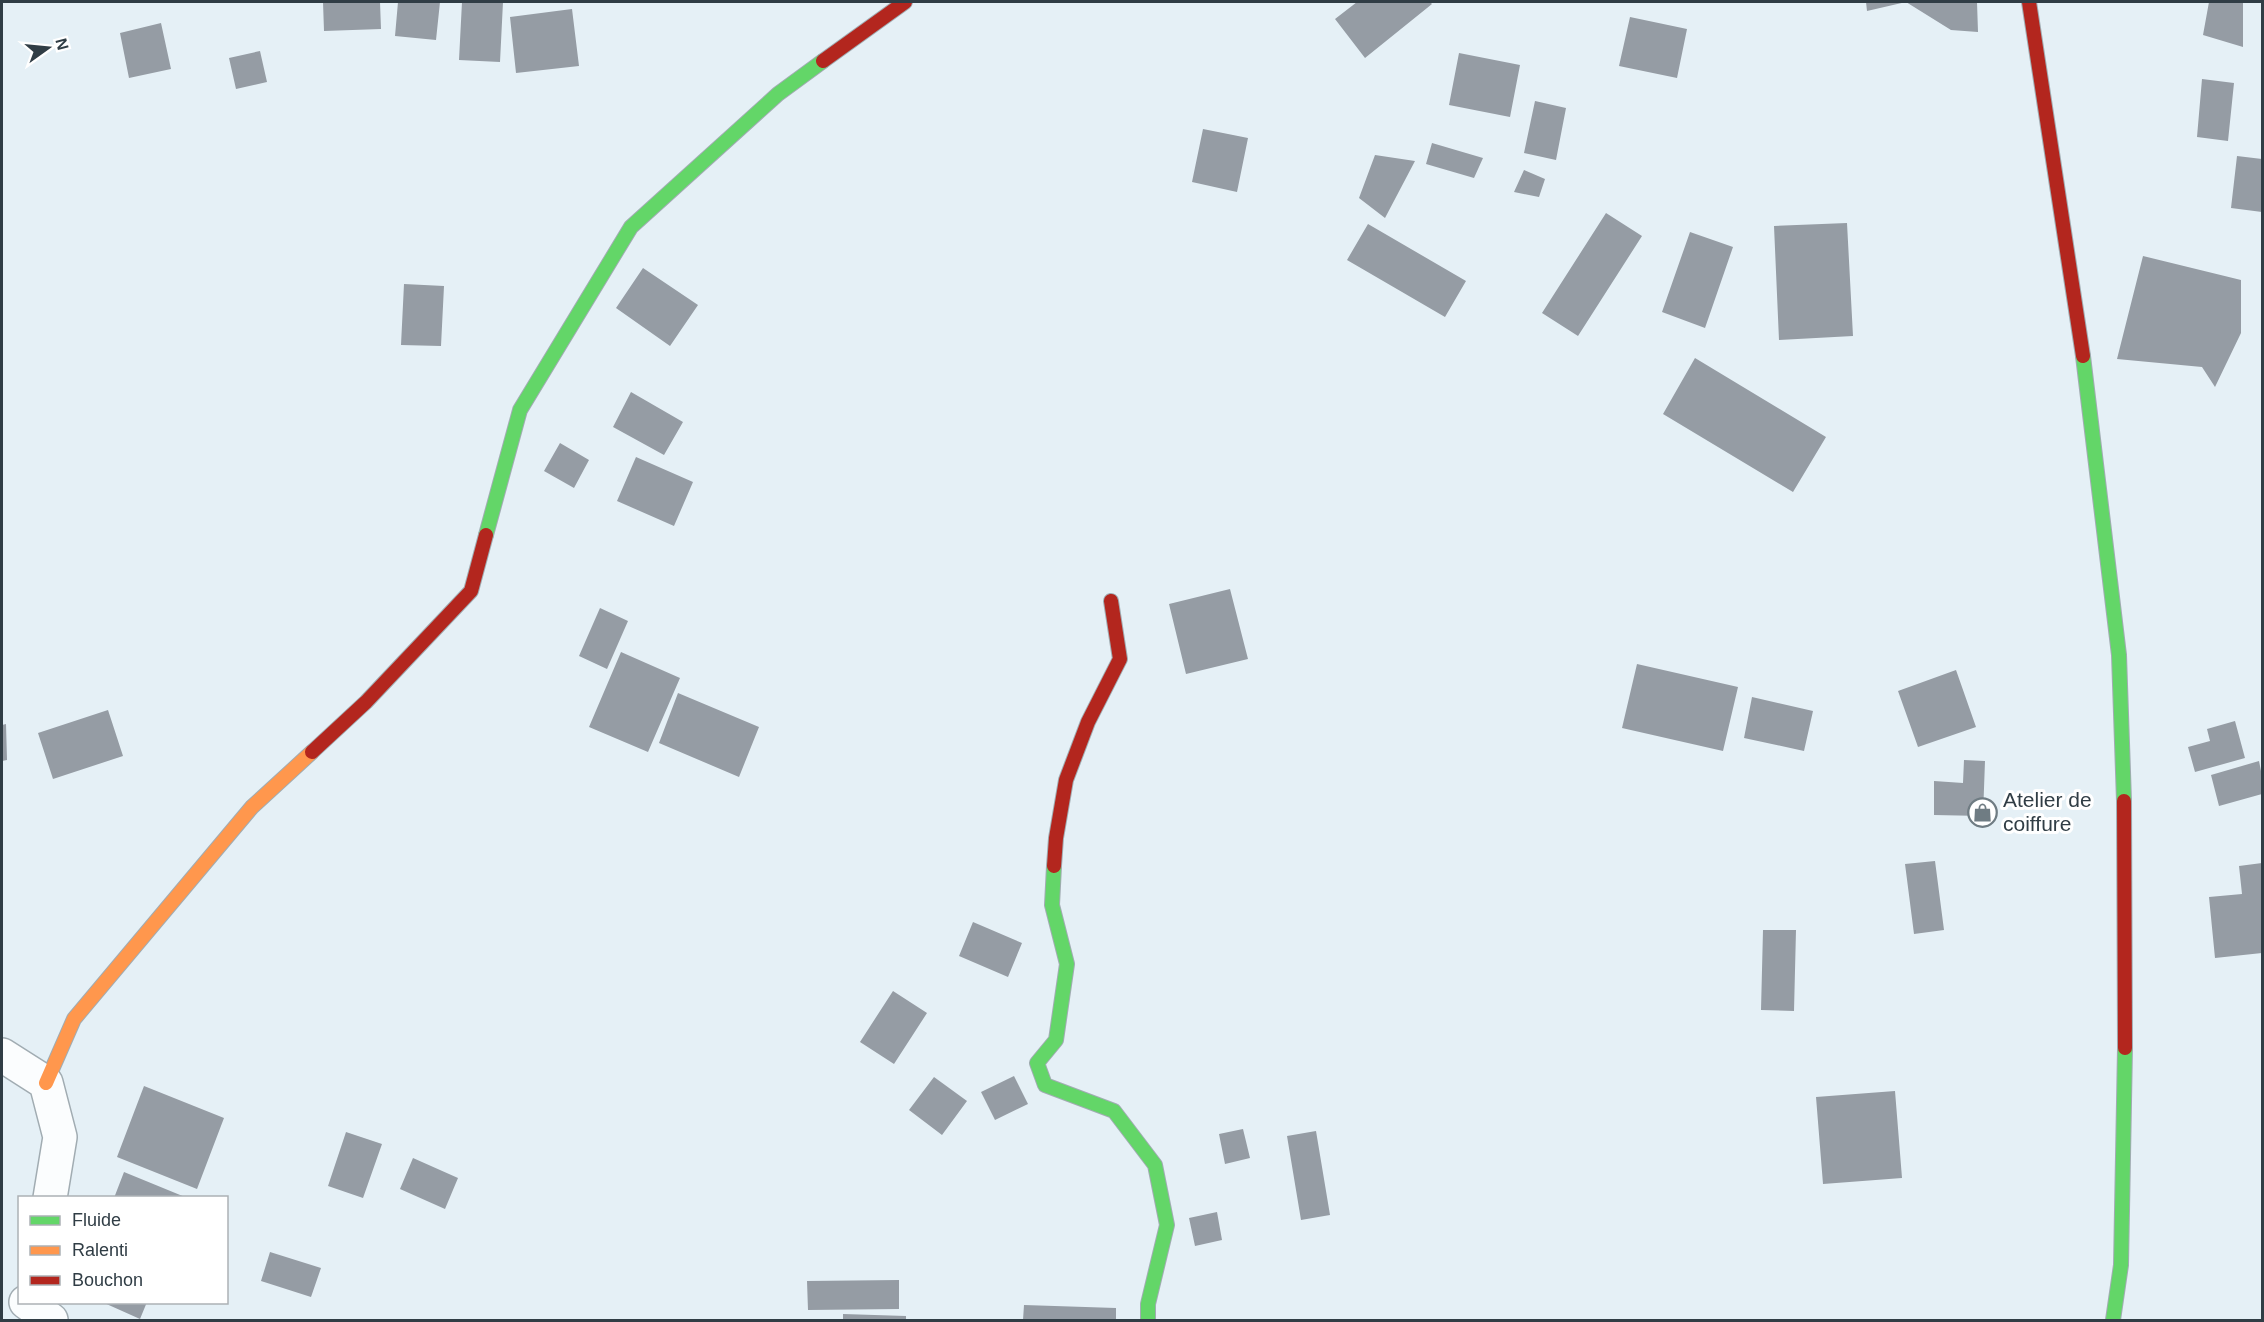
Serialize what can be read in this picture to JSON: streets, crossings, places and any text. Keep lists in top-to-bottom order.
{
  "places": {
    "shop": ["Atelier de coiffure"]
  },
  "legend": ["Fluide", "Ralenti", "Bouchon"],
  "north": "right"
}
